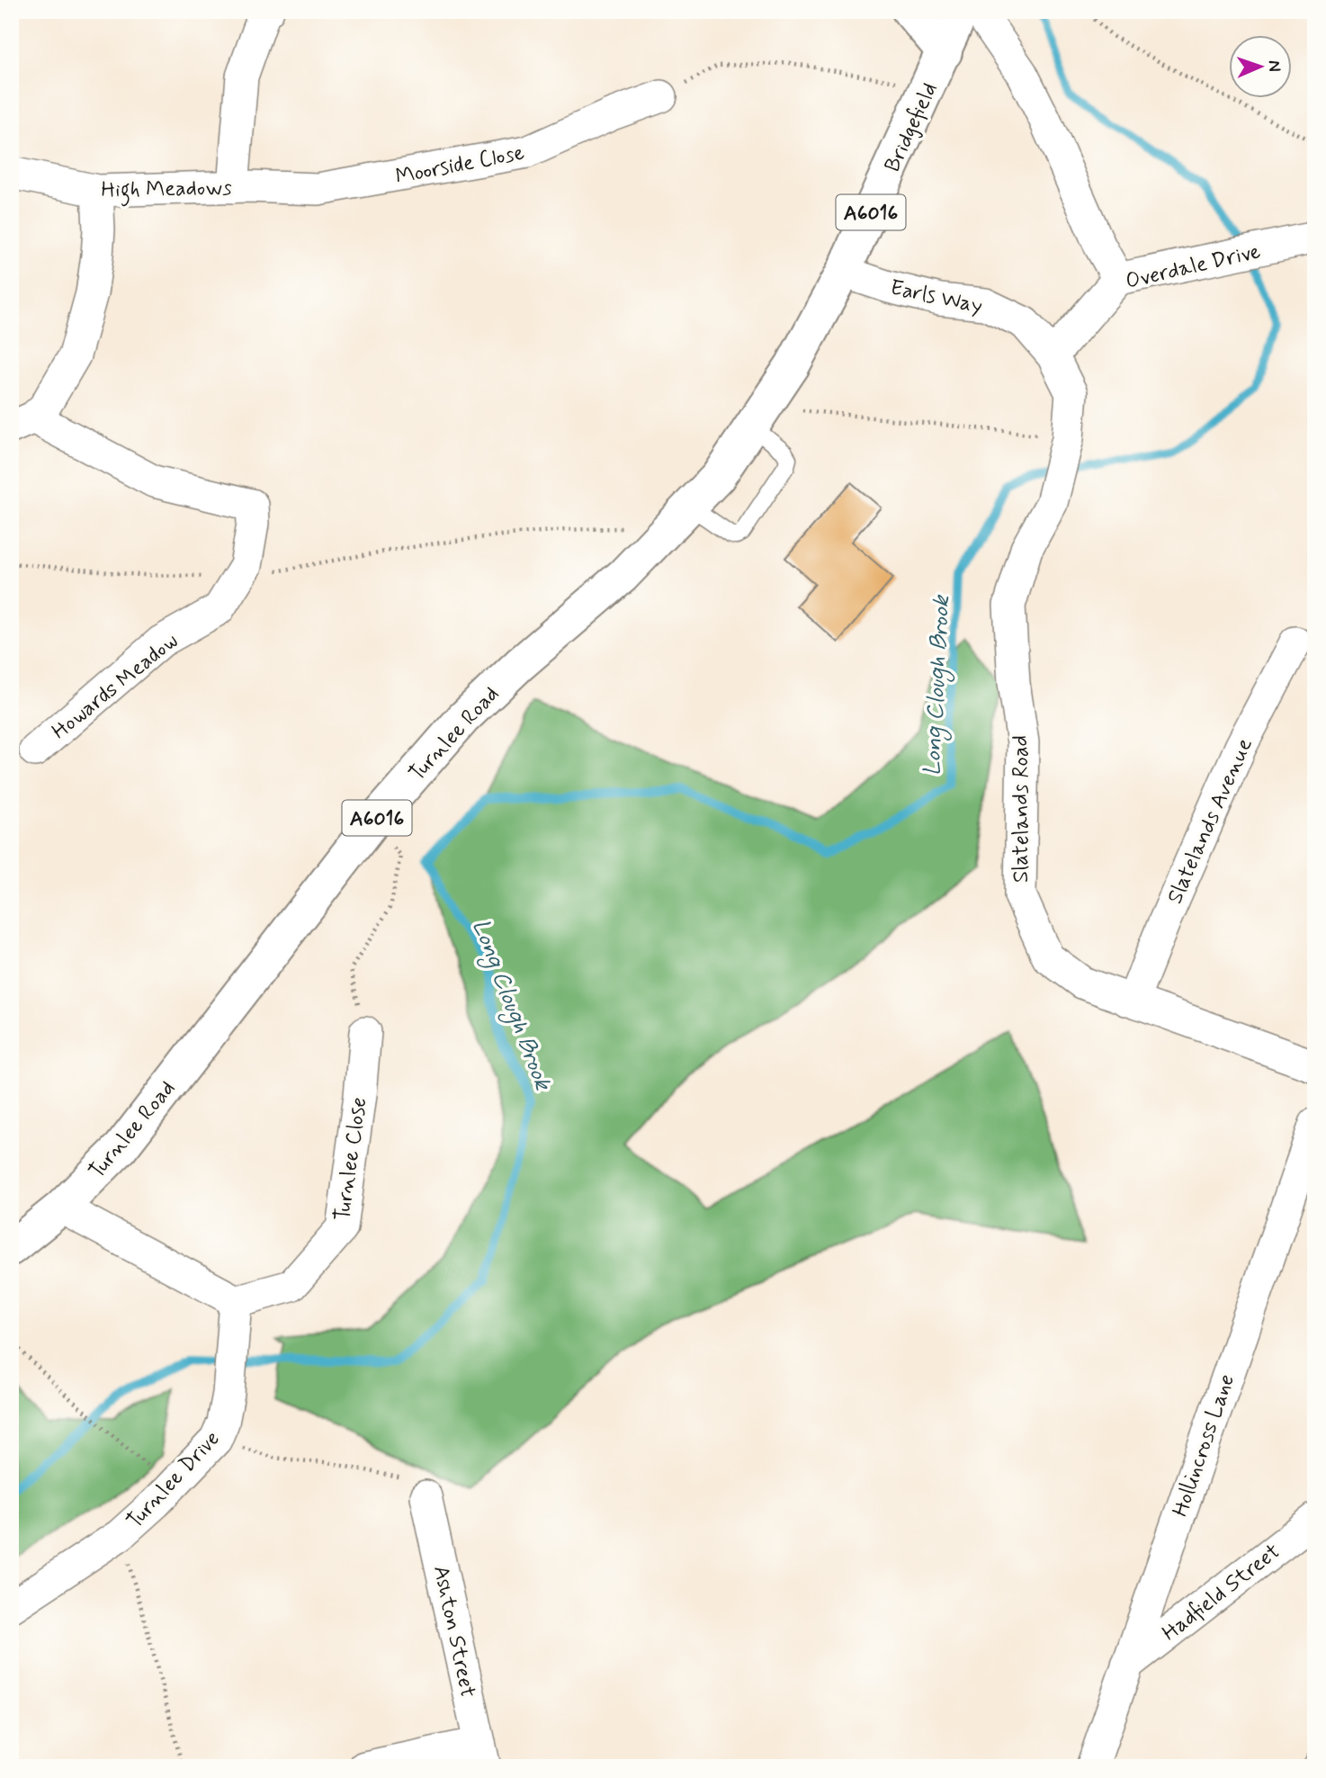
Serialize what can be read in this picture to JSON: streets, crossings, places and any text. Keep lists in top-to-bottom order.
{
  "streets": {
    "main road": ["Bridgefield", "A6016", "Turnlee Road"],
    "street": [
      "Moorside Close",
      "High Meadows",
      "Overdale Drive",
      "Earls Way",
      "Howards Meadow",
      "Slatelands Road",
      "Slatelands Avenue",
      "Turnlee Close",
      "Hollincross Lane",
      "Turnlee Drive",
      "Hadfield Street",
      "Ashton Street"
    ]
  },
  "crossings": [
    ["Bridgefield", "Earls Way"],
    ["Bridgefield", "Turnlee Road"],
    ["Moorside Close", "High Meadows"],
    ["Overdale Drive", "Earls Way"],
    ["Slatelands Road", "Slatelands Avenue"],
    ["Turnlee Close", "Turnlee Drive"],
    ["Hollincross Lane", "Hadfield Street"]
  ],
  "water": ["Long Clough Brook"],
  "north": "right"
}
